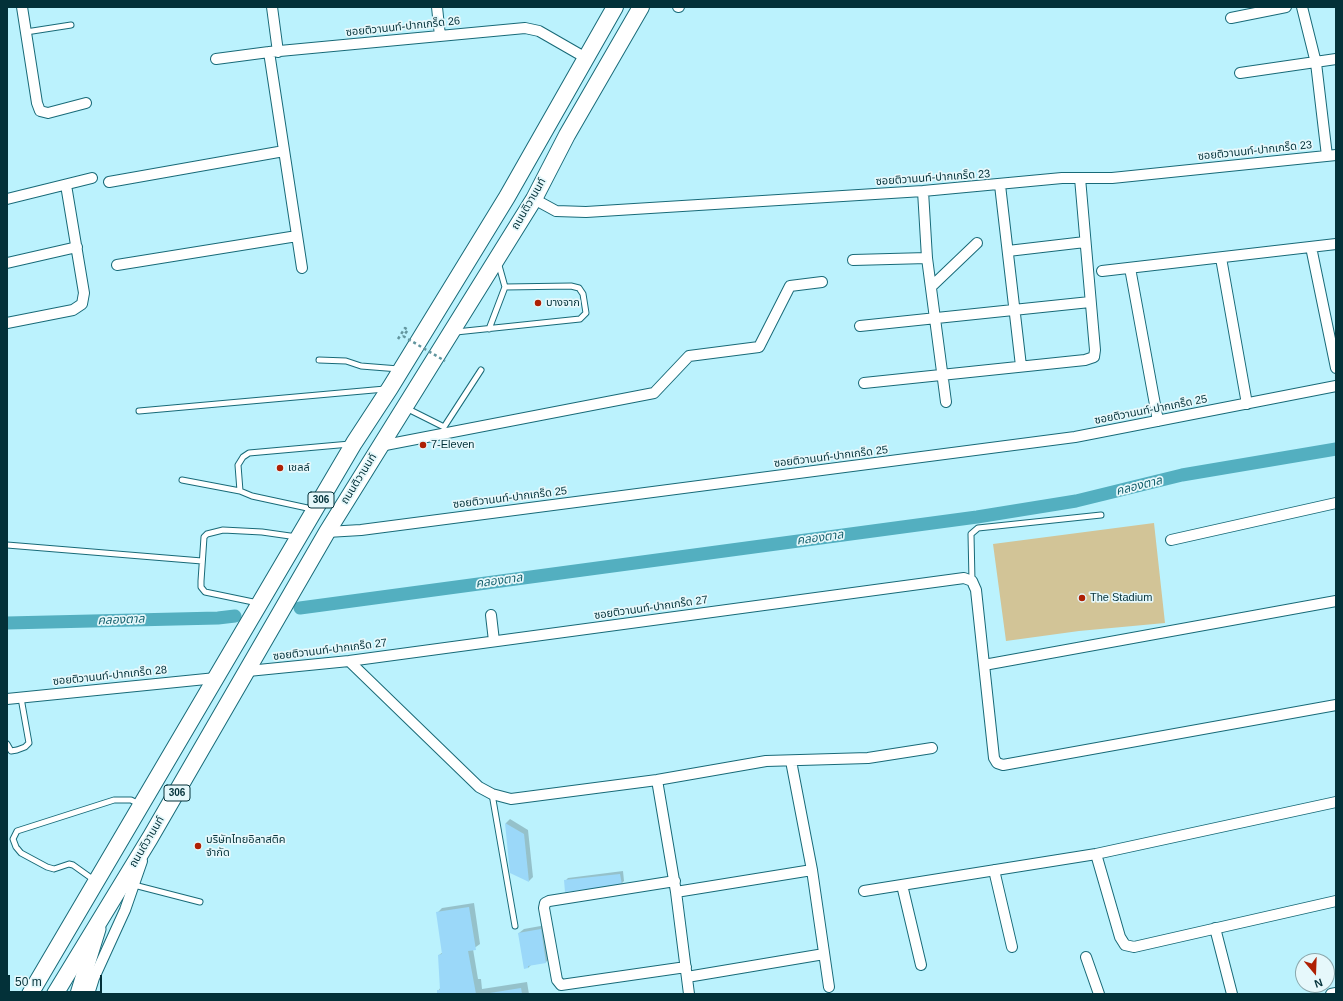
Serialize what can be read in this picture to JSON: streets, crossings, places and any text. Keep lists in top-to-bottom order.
{
  "streets": {
    "main road": ["ถนนติวานนท์", "306"],
    "street": [
      "ซอยติวานนท์-ปากเกร็ด 26",
      "ซอยติวานนท์-ปากเกร็ด 23",
      "ซอยติวานนท์-ปากเกร็ด 25",
      "ซอยติวานนท์-ปากเกร็ด 27",
      "ซอยติวานนท์-ปากเกร็ด 28"
    ]
  },
  "crossings": [
    ["ซอยติวานนท์-ปากเกร็ด 26", "ถนนติวานนท์"],
    ["ซอยติวานนท์-ปากเกร็ด 23", "ถนนติวานนท์"],
    ["ถนนติวานนท์", "ซอยติวานนท์-ปากเกร็ด 25"],
    ["ถนนติวานนท์", "ซอยติวานนท์-ปากเกร็ด 27"],
    ["ถนนติวานนท์", "ซอยติวานนท์-ปากเกร็ด 28"]
  ],
  "water": ["คลองตาล"],
  "places": [
    "บางจาก",
    "7-Eleven",
    "เชลล์",
    "The Stadium",
    "บริษัทไทยอิลาสติค จำกัด"
  ],
  "scale_bar": "50 m",
  "north": "bottom"
}
